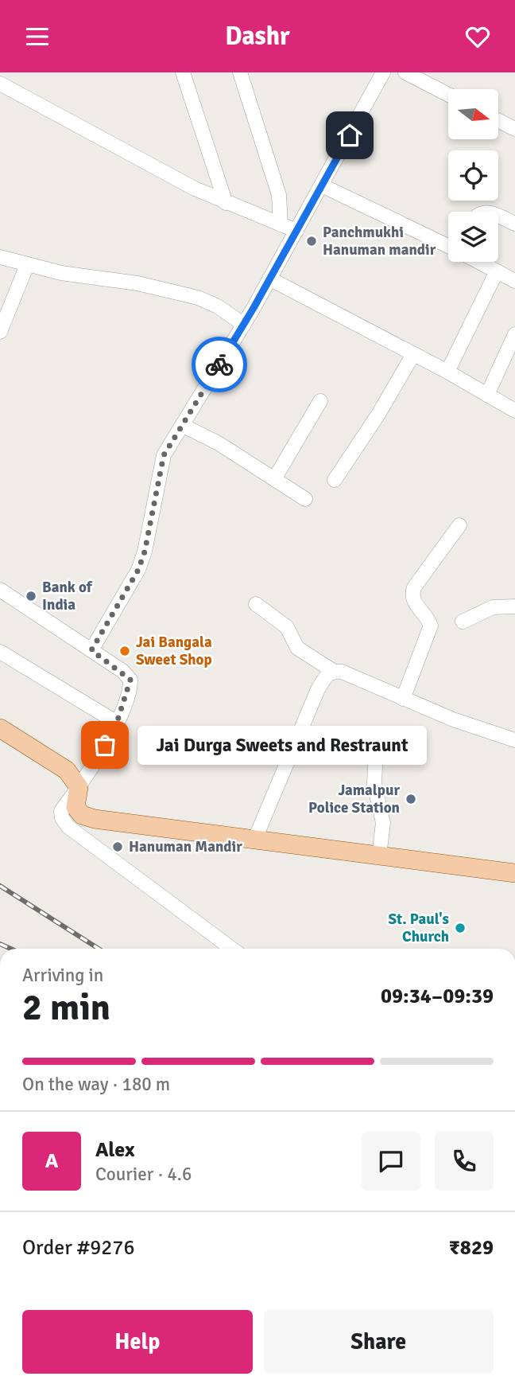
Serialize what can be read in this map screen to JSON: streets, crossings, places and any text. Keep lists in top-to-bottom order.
{
  "places": [
    "Panchmukhi Hanuman mandir",
    "Bank of India",
    "Jai Bangala Sweet Shop",
    "Jai Durga Sweets and Restraunt",
    "Jamalpur Police Station",
    "Hanuman Mandir",
    "St. Paul's Church"
  ],
  "north": "right",
  "page": {
    "header": "Dashr",
    "bubble": "Jai Durga Sweets and Restraunt",
    "heading": ["2 min", "Arriving in", "09:34–09:39"],
    "panel": [
      "Alex",
      "Courier · 4.6",
      "Order #9276",
      "₹829"
    ],
    "bar": "On the way · 180 m",
    "round": "A",
    "buttons": ["Help", "Share"]
  }
}
